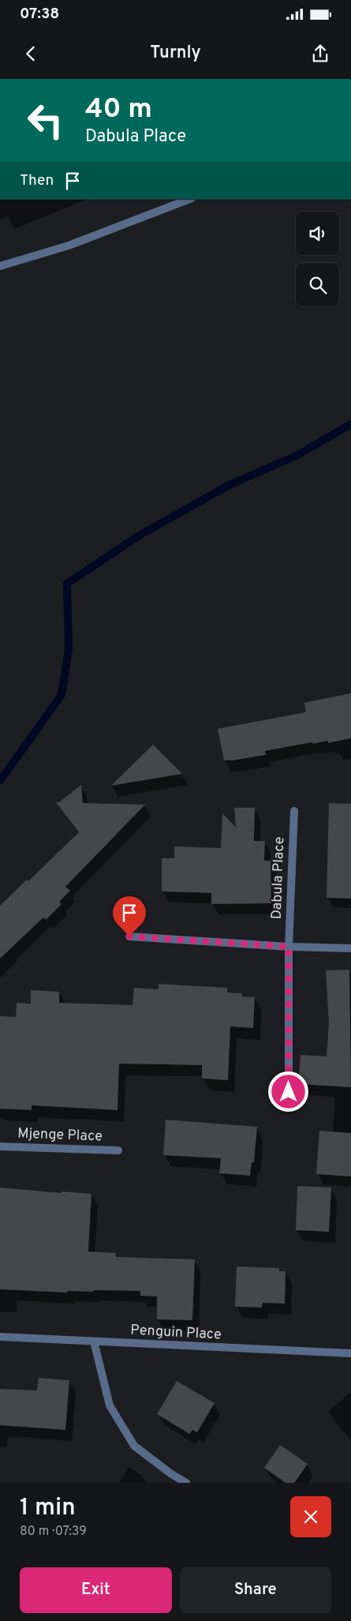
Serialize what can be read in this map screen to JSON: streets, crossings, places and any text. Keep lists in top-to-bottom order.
{
  "streets": {
    "street": ["Dabula Place", "Mjenge Place", "Penguin Place"]
  },
  "page": {
    "status": "07:38",
    "header": "Turnly",
    "turn": ["40 m", "Dabula Place"],
    "then": "Then",
    "heading": ["1 min", "80 m · 07:39"],
    "buttons": ["Exit", "Share"]
  }
}
